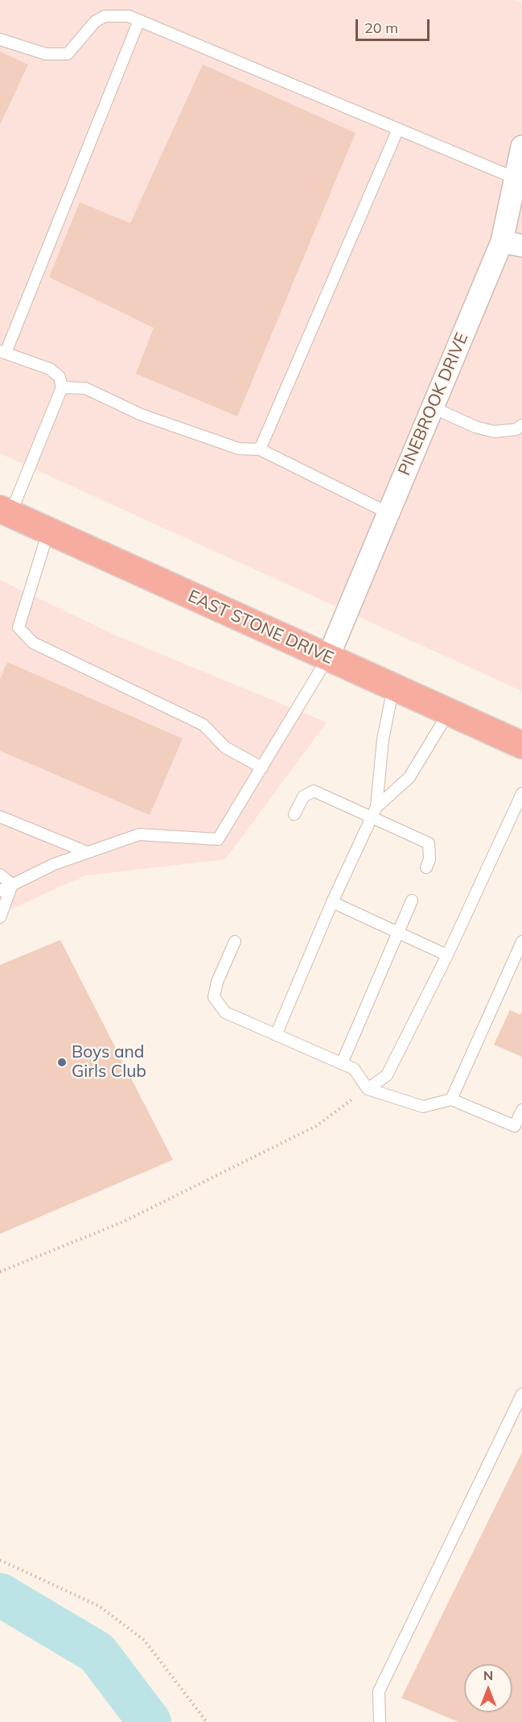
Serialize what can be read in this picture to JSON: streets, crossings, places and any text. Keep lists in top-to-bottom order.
{
  "streets": {
    "highway": ["EAST STONE DRIVE"],
    "street": ["PINEBROOK DRIVE"]
  },
  "crossings": [
    ["PINEBROOK DRIVE", "EAST STONE DRIVE"]
  ],
  "places": ["Boys and Girls Club"],
  "scale_bar": "20 m",
  "north": "top"
}
